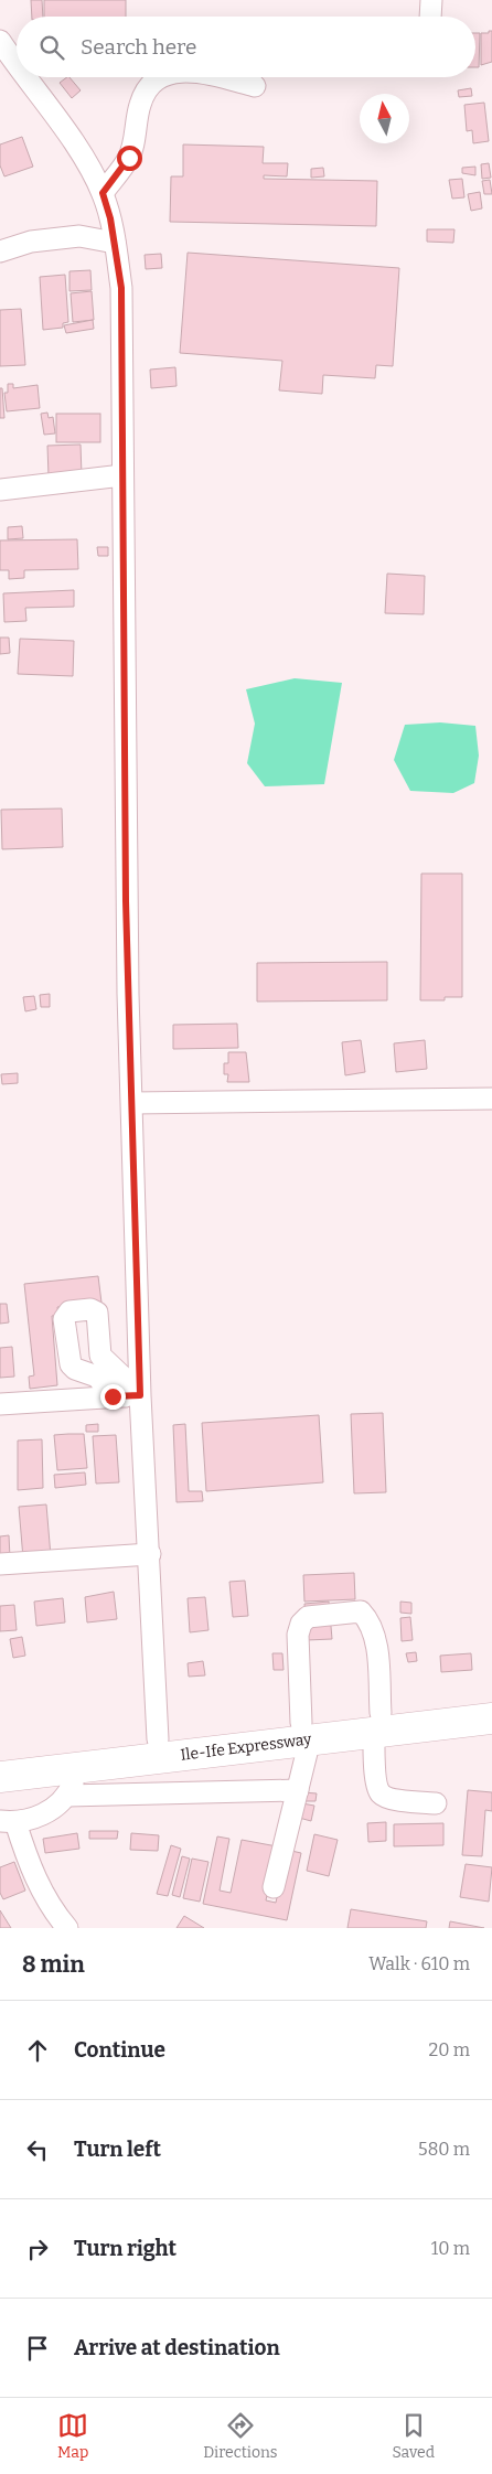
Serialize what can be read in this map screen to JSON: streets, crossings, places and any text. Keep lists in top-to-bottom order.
{
  "streets": {
    "highway": ["Ile-Ife Expressway"]
  },
  "north": "top",
  "page": {
    "search": "Search here",
    "heading": ["8 min", "Walk · 610 m"],
    "list": [
      ["Continue", "20 m"],
      ["Turn left", "580 m"],
      ["Turn right", "10 m"],
      "Arrive at destination"
    ],
    "nav": ["Map", "Directions", "Saved"]
  }
}
